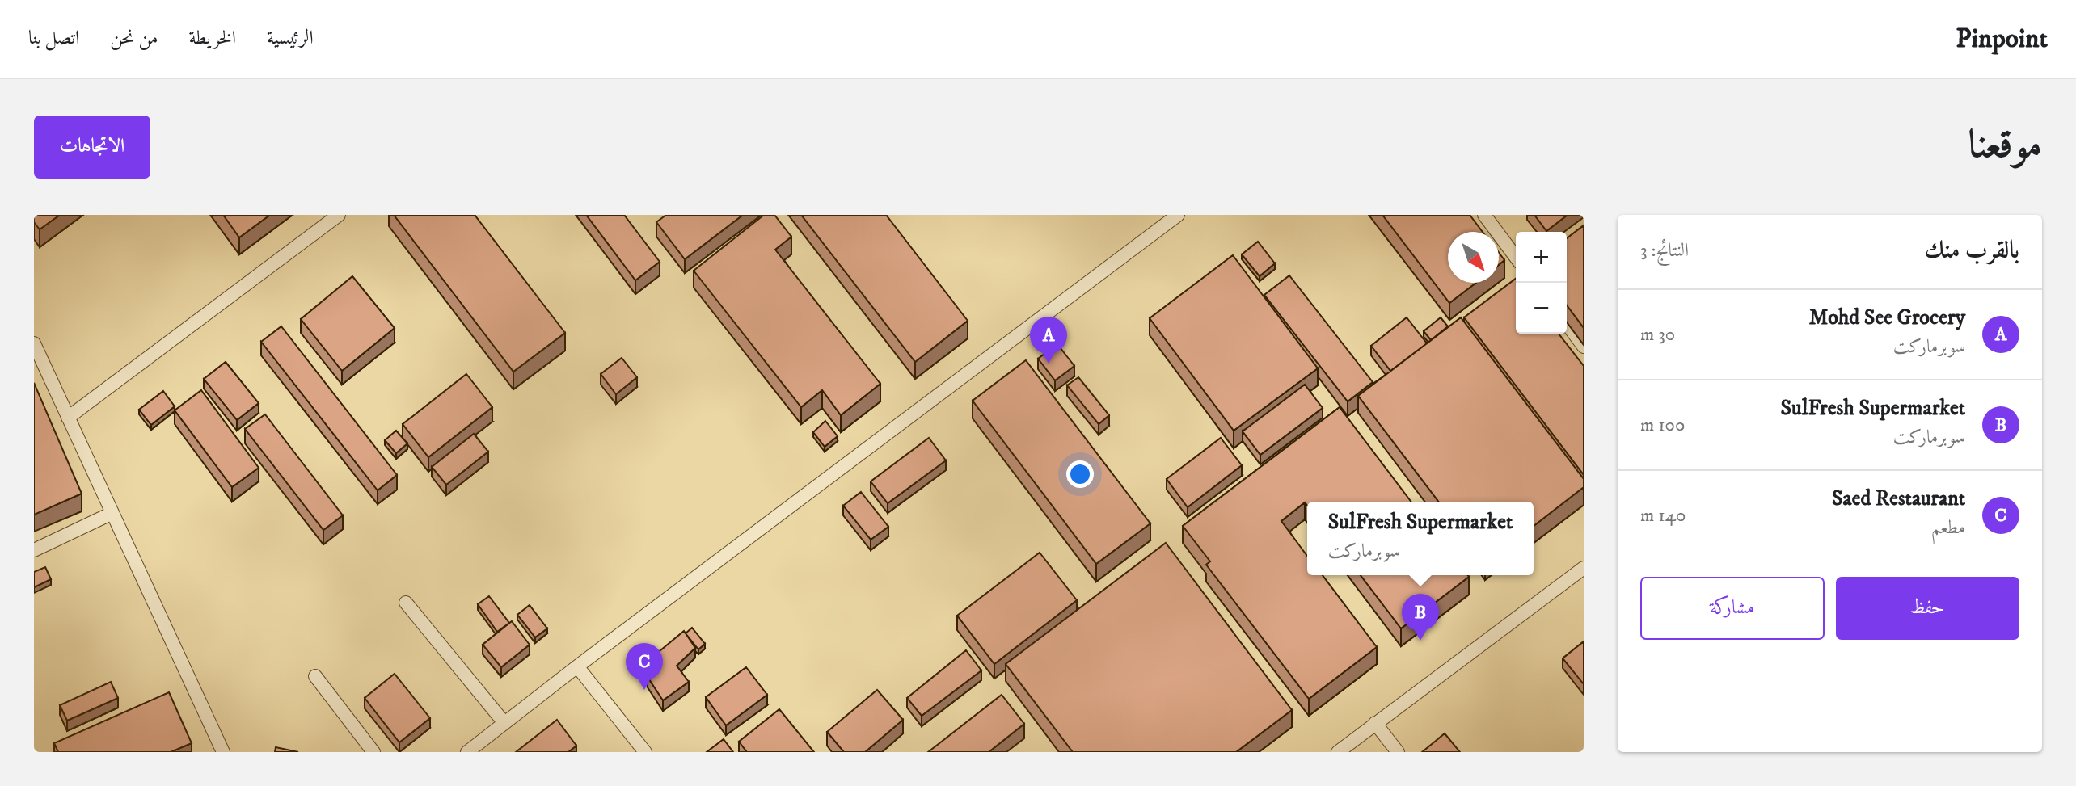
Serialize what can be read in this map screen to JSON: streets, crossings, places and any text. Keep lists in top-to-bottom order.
{
  "north": "bottom right",
  "page": {
    "header": "Pinpoint",
    "nav": [
      "الرئيسية",
      "الخريطة",
      "من نحن",
      "اتصل بنا"
    ],
    "title": "موقعنا",
    "buttons": [
      "الاتجاهات",
      ["حفظ", "مشاركة"]
    ],
    "heading": ["بالقرب منك", "النتائج: 3"],
    "map_buttons": ["+", "−"],
    "list": [
      {
        "mark": "A",
        "name": "Mohd See Grocery",
        "note": "سوبرماركت",
        "value": "30 m"
      },
      {
        "mark": "B",
        "name": "SulFresh Supermarket",
        "note": "سوبرماركت",
        "value": "100 m"
      },
      {
        "mark": "C",
        "name": "Saed Restaurant",
        "note": "مطعم",
        "value": "140 m"
      }
    ],
    "pins": ["A", "B", "C"],
    "popup": ["SulFresh Supermarket", "سوبرماركت"]
  }
}
